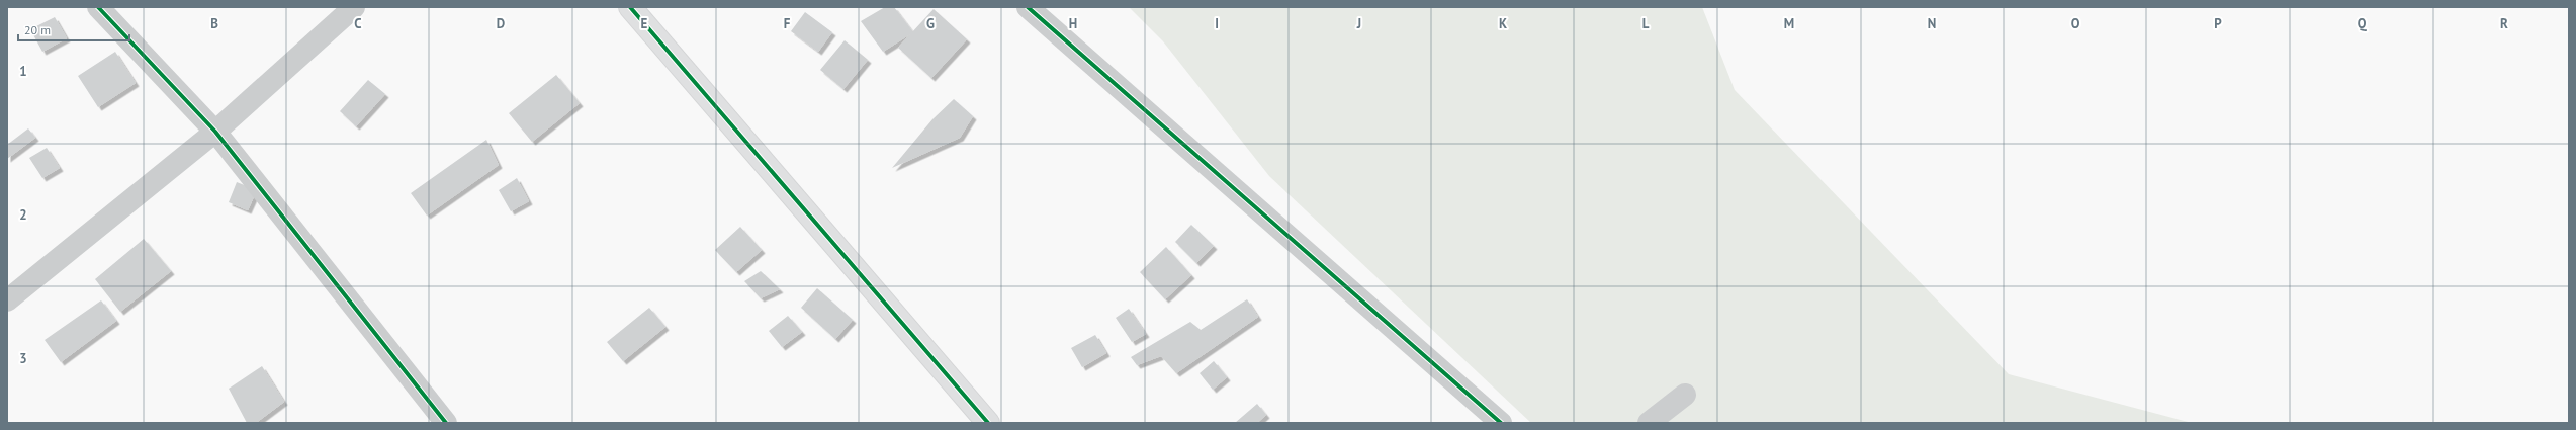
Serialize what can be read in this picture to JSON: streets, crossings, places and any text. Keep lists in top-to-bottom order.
{
  "scale_bar": "20 m",
  "grid": {
    "columns": [
      "B",
      "C",
      "D",
      "E",
      "F",
      "G",
      "H",
      "I",
      "J",
      "K",
      "L",
      "M",
      "N",
      "O",
      "P",
      "Q",
      "R"
    ],
    "rows": ["1", "2", "3"]
  }
}
